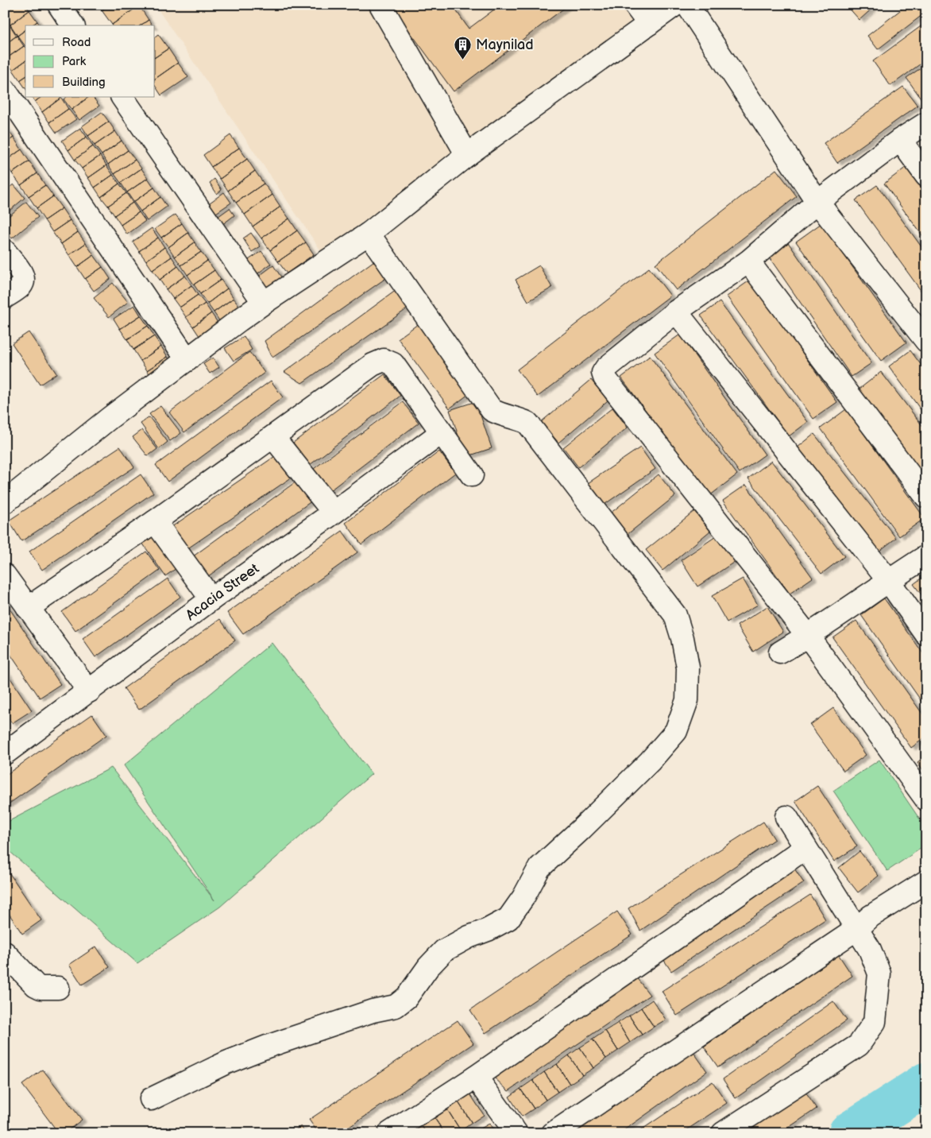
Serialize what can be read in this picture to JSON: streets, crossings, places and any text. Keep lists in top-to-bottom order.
{
  "streets": {
    "street": ["Acacia Street"]
  },
  "places": {
    "building": ["Maynilad"]
  },
  "legend": ["Road", "Park", "Building"]
}
